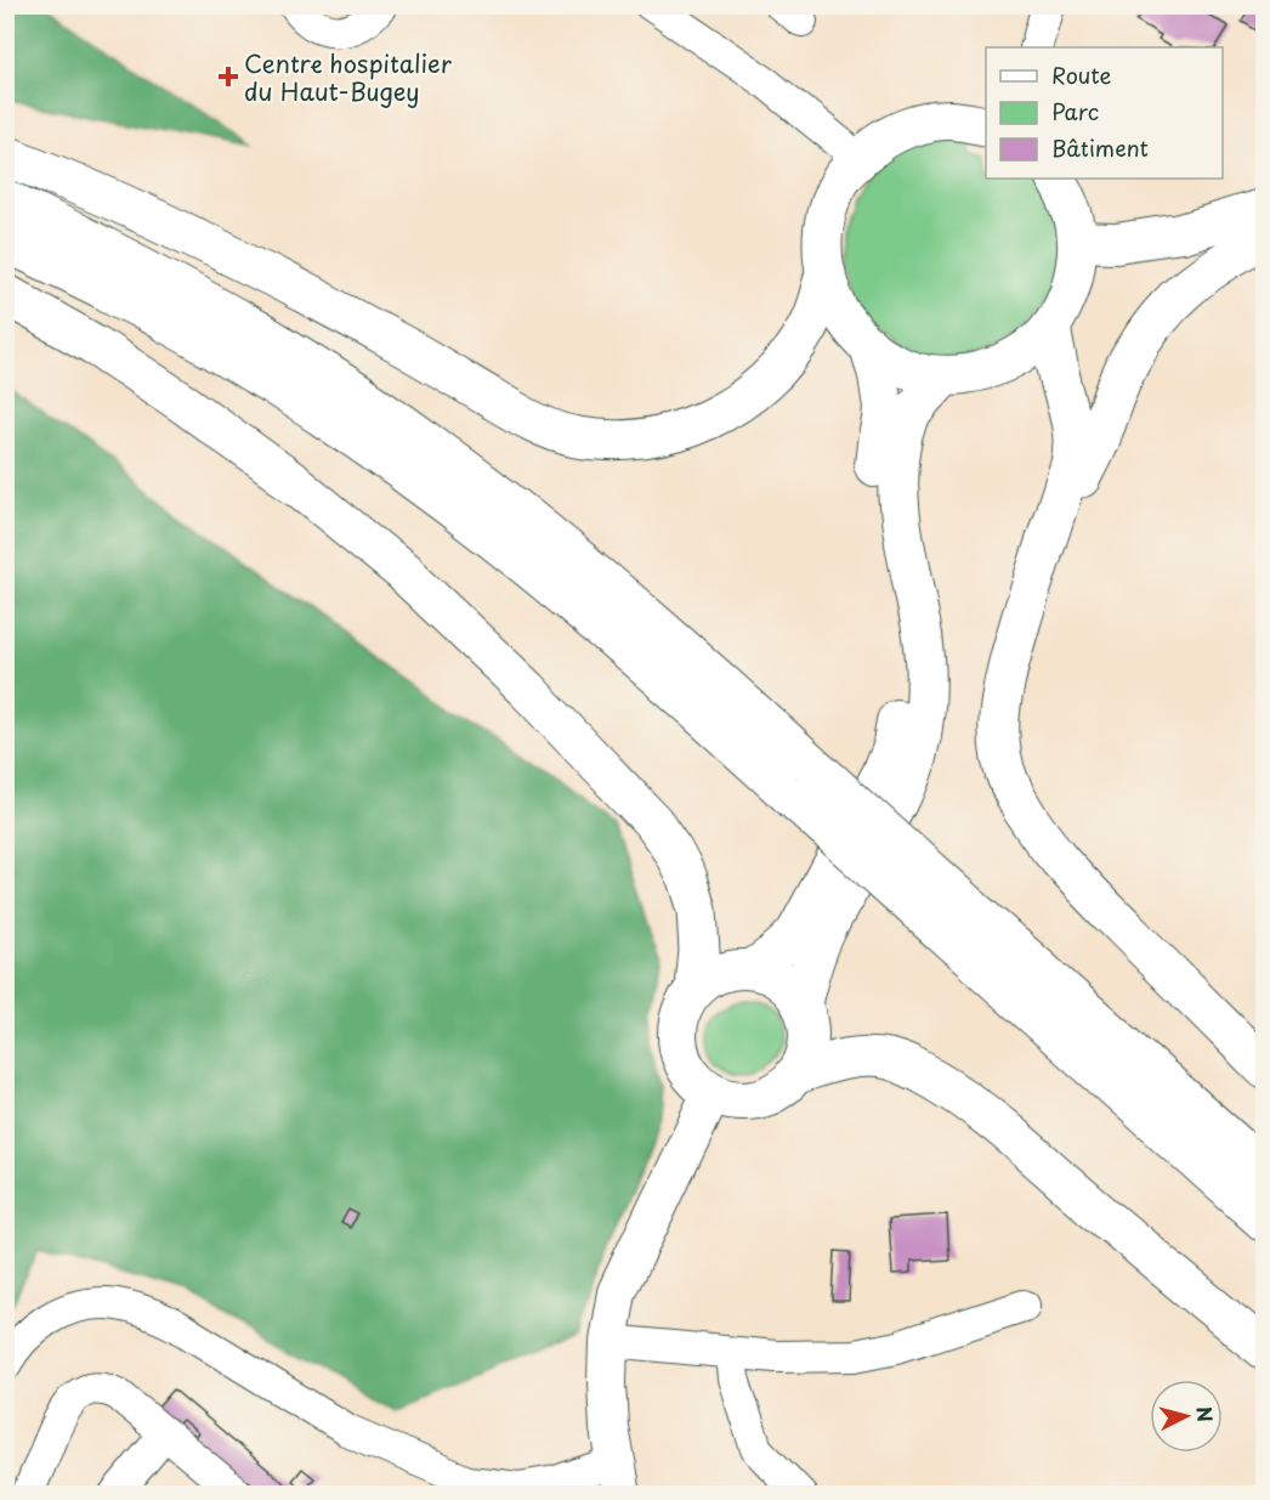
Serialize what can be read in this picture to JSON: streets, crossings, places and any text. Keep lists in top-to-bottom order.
{
  "places": {
    "health": ["Centre hospitalier du Haut-Bugey"]
  },
  "legend": ["Route", "Parc", "Bâtiment"],
  "north": "right"
}
